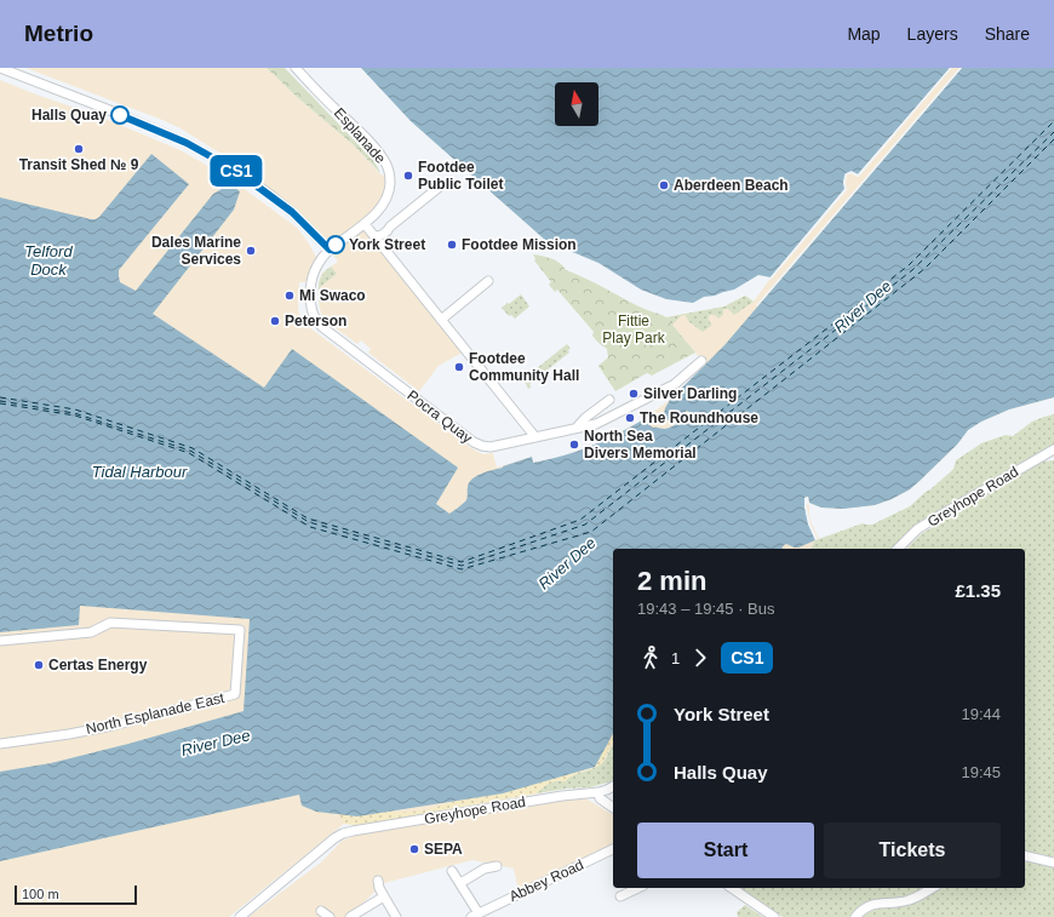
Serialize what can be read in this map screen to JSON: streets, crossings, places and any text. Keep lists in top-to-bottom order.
{
  "streets": {
    "street": [
      "Esplanade",
      "Pocra Quay",
      "Greyhope Road",
      "North Esplanade East",
      "Abbey Road"
    ]
  },
  "crossings": [
    ["Esplanade", "Pocra Quay"]
  ],
  "water": ["Telford Dock", "River Dee", "Tidal Harbour"],
  "parks": ["Fittie Play Park"],
  "places": [
    "Halls Quay",
    "Transit Shed № 9",
    "Footdee Public Toilet",
    "Aberdeen Beach",
    "York Street",
    "Footdee Mission",
    "Dales Marine Services",
    "Mi Swaco",
    "Peterson",
    "Footdee Community Hall",
    "Silver Darling",
    "The Roundhouse",
    "North Sea Divers Memorial",
    "Certas Energy",
    "SEPA"
  ],
  "lines": ["bus line CS1"],
  "scale_bar": "100 m",
  "north": "top",
  "page": {
    "header": "Metrio",
    "nav": ["Map", "Layers", "Share"],
    "on_map": "CS1",
    "heading": ["2 min", "19:43 – 19:45 · Bus", "£1.35"],
    "legs": ["1", "CS1"],
    "list": [
      {
        "name": "York Street",
        "value": "19:44"
      },
      {
        "name": "Halls Quay",
        "value": "19:45"
      }
    ],
    "buttons": ["Start", "Tickets"],
    "scale": "100 m"
  }
}
